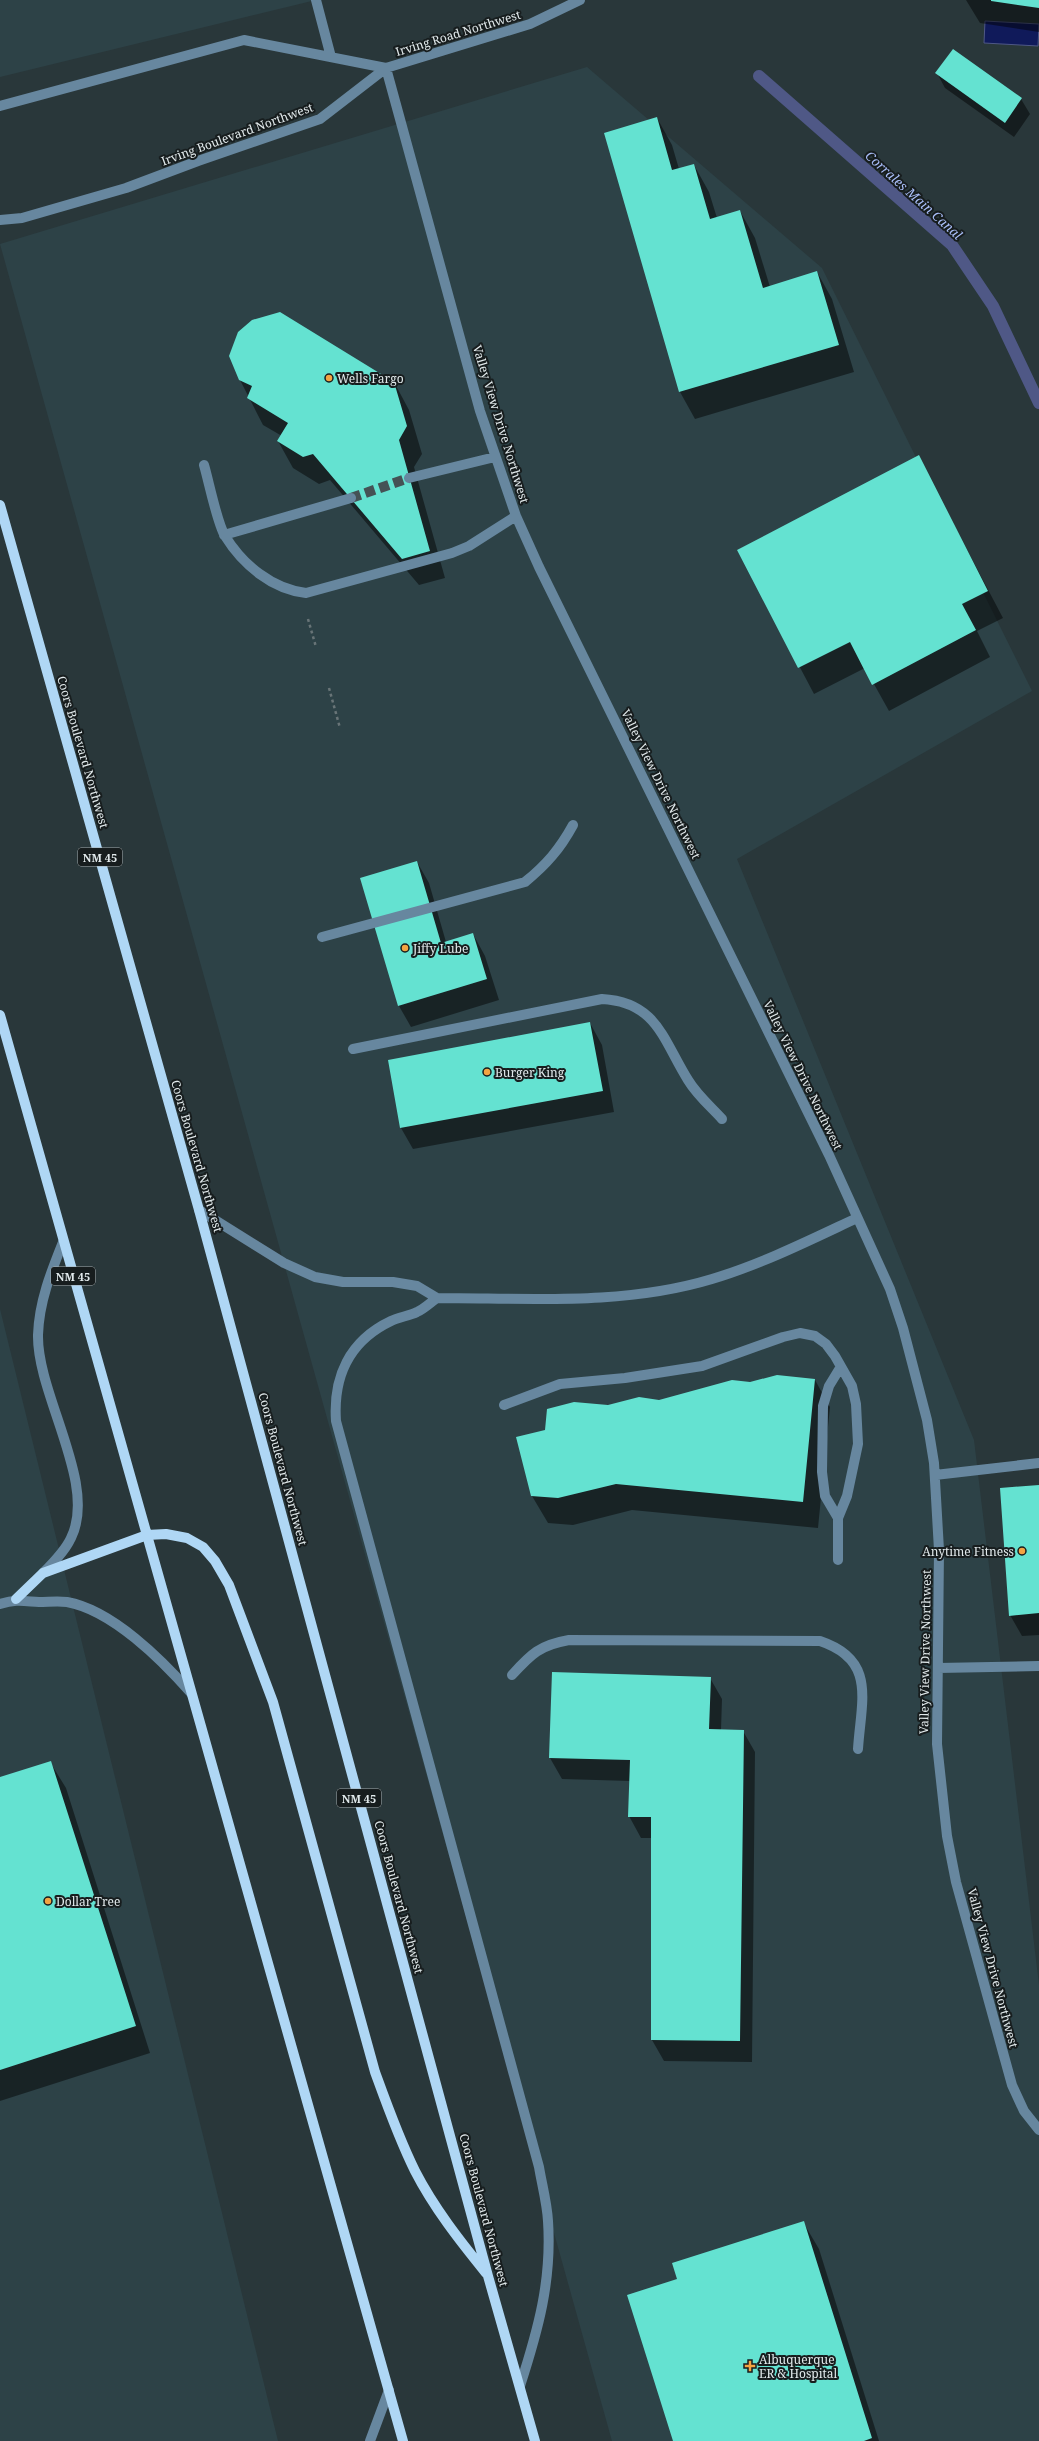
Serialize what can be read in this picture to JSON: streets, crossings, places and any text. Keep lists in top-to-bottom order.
{
  "streets": {
    "main road": ["Coors Boulevard Northwest", "NM 45"],
    "street": ["Irving Road Northwest", "Irving Boulevard Northwest", "Valley View Drive Northwest"]
  },
  "crossings": [
    ["Irving Road Northwest", "Irving Boulevard Northwest"],
    ["Irving Road Northwest", "Valley View Drive Northwest"],
    ["Irving Boulevard Northwest", "Valley View Drive Northwest"]
  ],
  "water": ["Corrales Main Canal"],
  "places": {
    "other": [
      "Wells Fargo",
      "Jiffy Lube",
      "Burger King",
      "Anytime Fitness",
      "Dollar Tree"
    ],
    "health": ["Albuquerque ER & Hospital"]
  }
}
